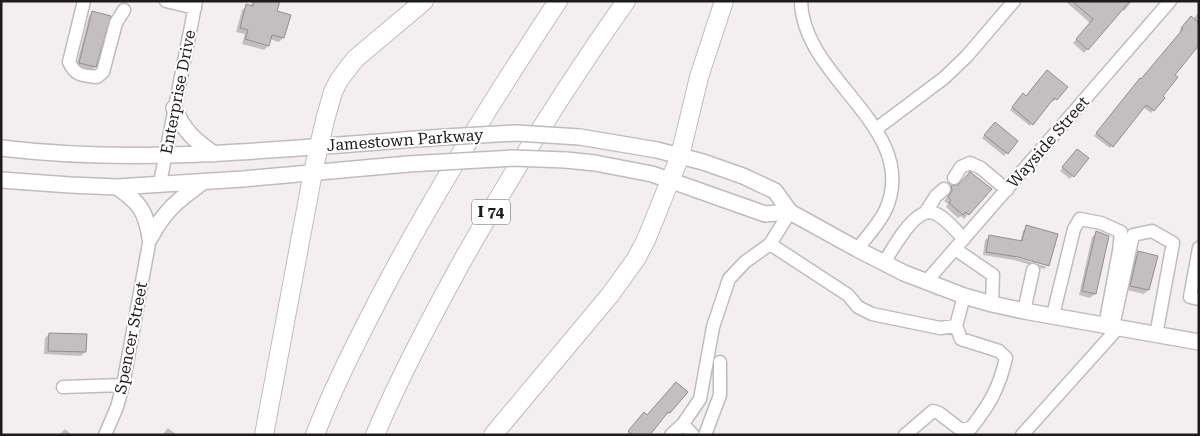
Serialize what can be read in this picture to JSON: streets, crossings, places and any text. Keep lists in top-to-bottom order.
{
  "streets": {
    "highway": ["I 74"],
    "main road": ["Jamestown Parkway"],
    "street": ["Enterprise Drive", "Wayside Street", "Spencer Street"]
  },
  "crossings": [
    ["Enterprise Drive", "Jamestown Parkway"],
    ["Jamestown Parkway", "Wayside Street"]
  ]
}
